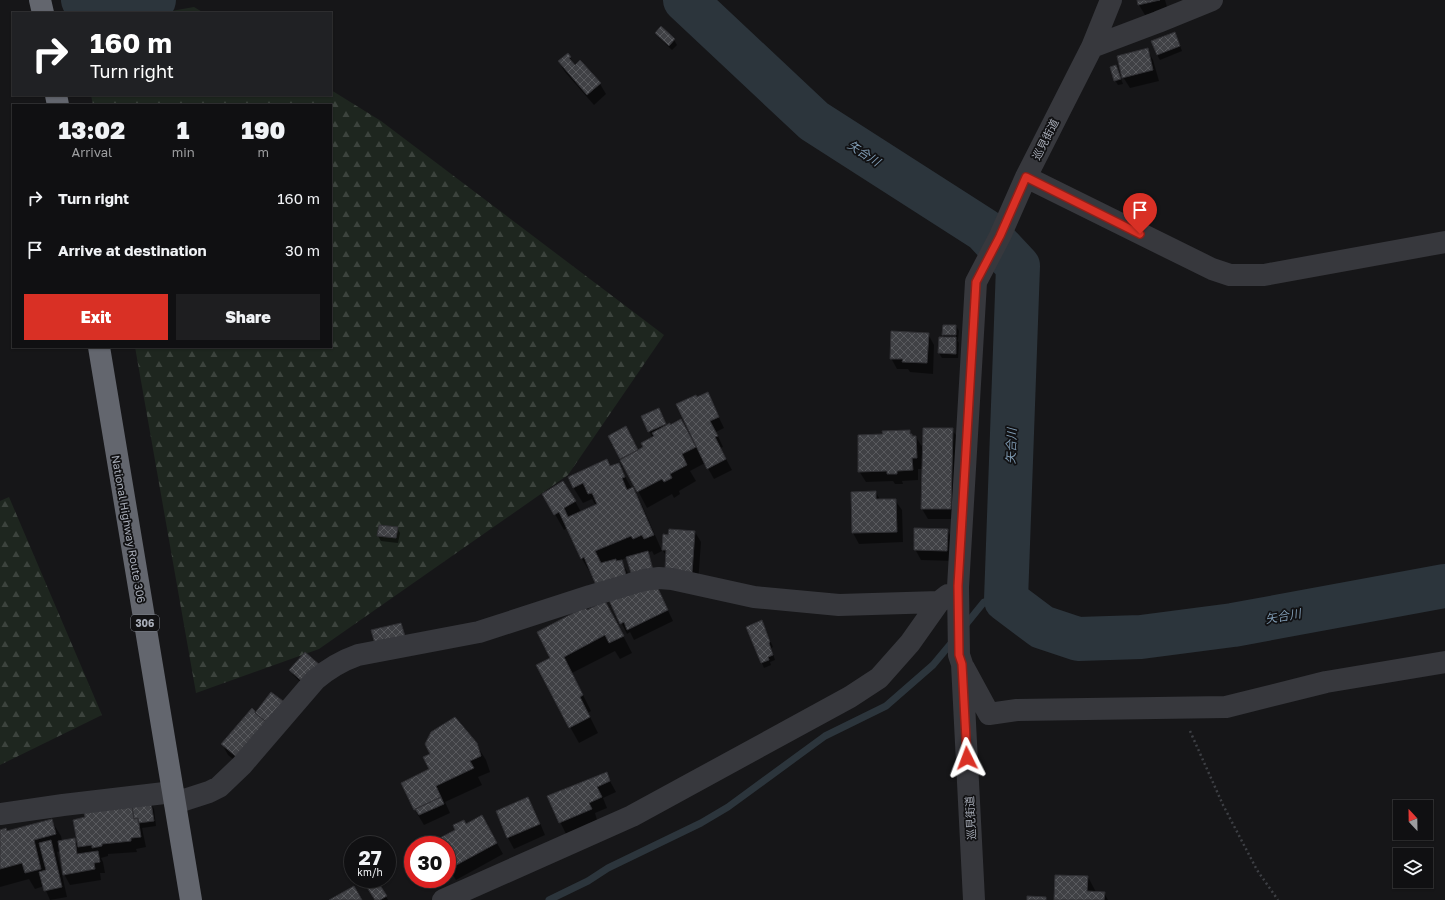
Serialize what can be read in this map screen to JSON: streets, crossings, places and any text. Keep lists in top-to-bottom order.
{
  "streets": {
    "highway": ["National Highway Route 306", "306"],
    "street": ["巡見街道"]
  },
  "water": ["矢合川"],
  "north": "top",
  "page": {
    "turn": ["160 m", "Turn right"],
    "eta": [
      "13:02",
      "Arrival",
      "1",
      "min",
      "190",
      "m"
    ],
    "list": [
      {
        "name": "Turn right",
        "value": "160 m"
      },
      {
        "name": "Arrive at destination",
        "value": "30 m"
      }
    ],
    "buttons": ["Exit", "Share"],
    "speed": "27 km/h",
    "limit": "30"
  }
}
